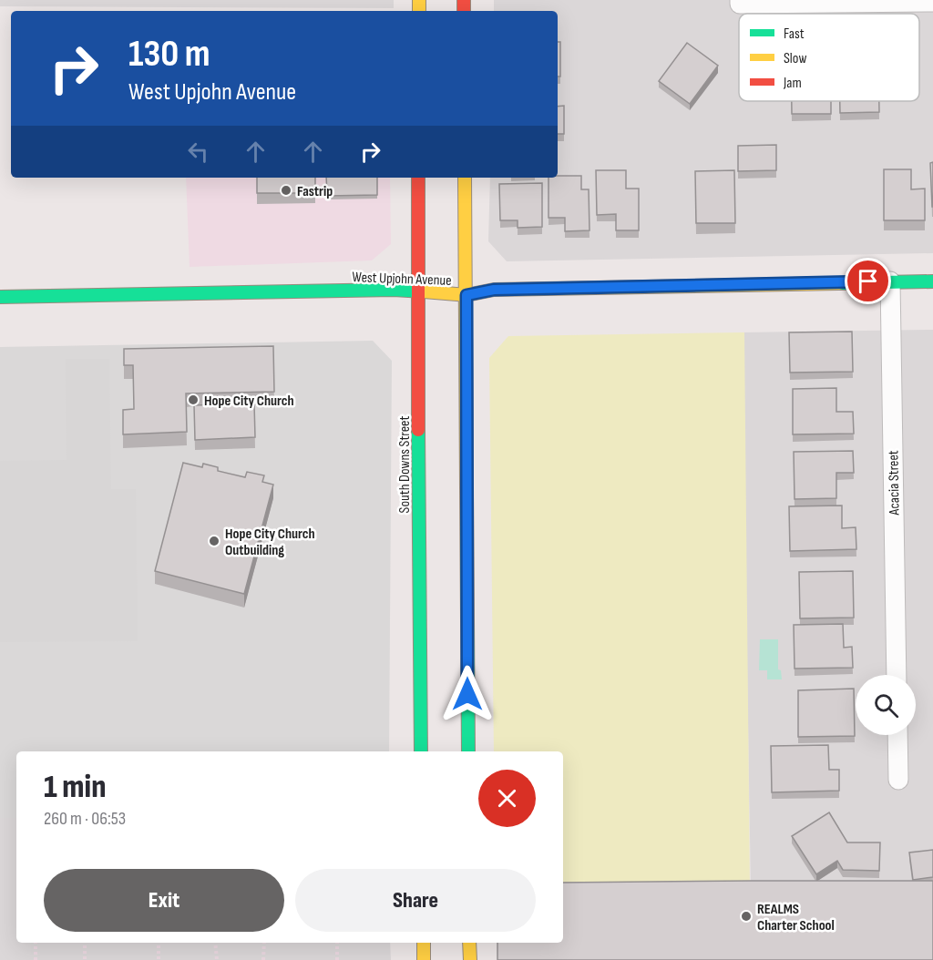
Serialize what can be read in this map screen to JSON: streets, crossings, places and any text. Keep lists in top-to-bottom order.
{
  "streets": {
    "main road": ["West Upjohn Avenue", "South Downs Street"],
    "street": ["Acacia Street"]
  },
  "crossings": [
    ["West Upjohn Avenue", "South Downs Street"],
    ["West Upjohn Avenue", "Acacia Street"]
  ],
  "places": [
    "Fastrip",
    "Hope City Church",
    "Hope City Church Outbuilding",
    "REALMS Charter School"
  ],
  "legend": ["Fast", "Slow", "Jam"],
  "page": {
    "turn": ["130 m", "West Upjohn Avenue"],
    "heading": ["1 min", "260 m · 06:53"],
    "buttons": ["Exit", "Share"]
  }
}
